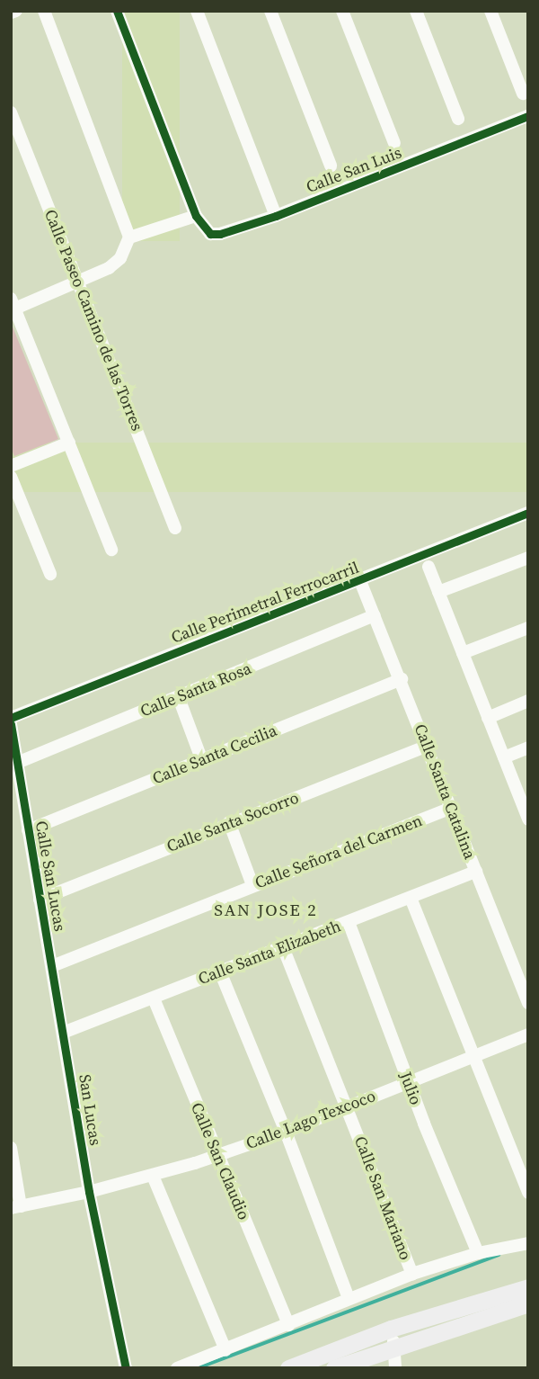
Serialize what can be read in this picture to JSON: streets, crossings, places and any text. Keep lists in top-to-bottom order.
{
  "streets": {
    "street": [
      "Calle San Luis",
      "Calle Paseo Camino de las Torres",
      "Calle Perimetral Ferrocarril",
      "Calle Santa Rosa",
      "Calle Santa Cecilia",
      "Calle Santa Catalina",
      "Calle Santa Socorro",
      "Calle Señora del Carmen",
      "Calle San Lucas",
      "Calle Santa Elizabeth",
      "Julio",
      "San Lucas",
      "Calle Lago Texcoco",
      "Calle San Claudio",
      "Calle San Mariano"
    ]
  },
  "crossings": [
    ["Calle Perimetral Ferrocarril", "Calle Santa Catalina"],
    ["Calle Santa Rosa", "Calle Santa Catalina"],
    ["Calle Santa Rosa", "Calle San Lucas"],
    ["Calle Santa Cecilia", "Calle Santa Catalina"],
    ["Calle Santa Cecilia", "Calle San Lucas"],
    ["Calle Santa Catalina", "Calle Santa Socorro"],
    ["Calle Santa Catalina", "Calle Señora del Carmen"],
    ["Calle Santa Catalina", "Calle Santa Elizabeth"],
    ["Calle Santa Socorro", "Calle San Lucas"],
    ["Calle Señora del Carmen", "Calle San Lucas"],
    ["Calle San Lucas", "Calle Santa Elizabeth"],
    ["Calle San Lucas", "San Lucas"],
    ["Calle Santa Elizabeth", "Julio"],
    ["Calle Santa Elizabeth", "San Lucas"],
    ["Calle Santa Elizabeth", "Calle San Claudio"],
    ["Calle Santa Elizabeth", "Calle San Mariano"],
    ["Julio", "Calle Lago Texcoco"],
    ["San Lucas", "Calle Lago Texcoco"],
    ["Calle Lago Texcoco", "Calle San Claudio"],
    ["Calle Lago Texcoco", "Calle San Mariano"]
  ],
  "districts": ["SAN JOSE 2"]
}
